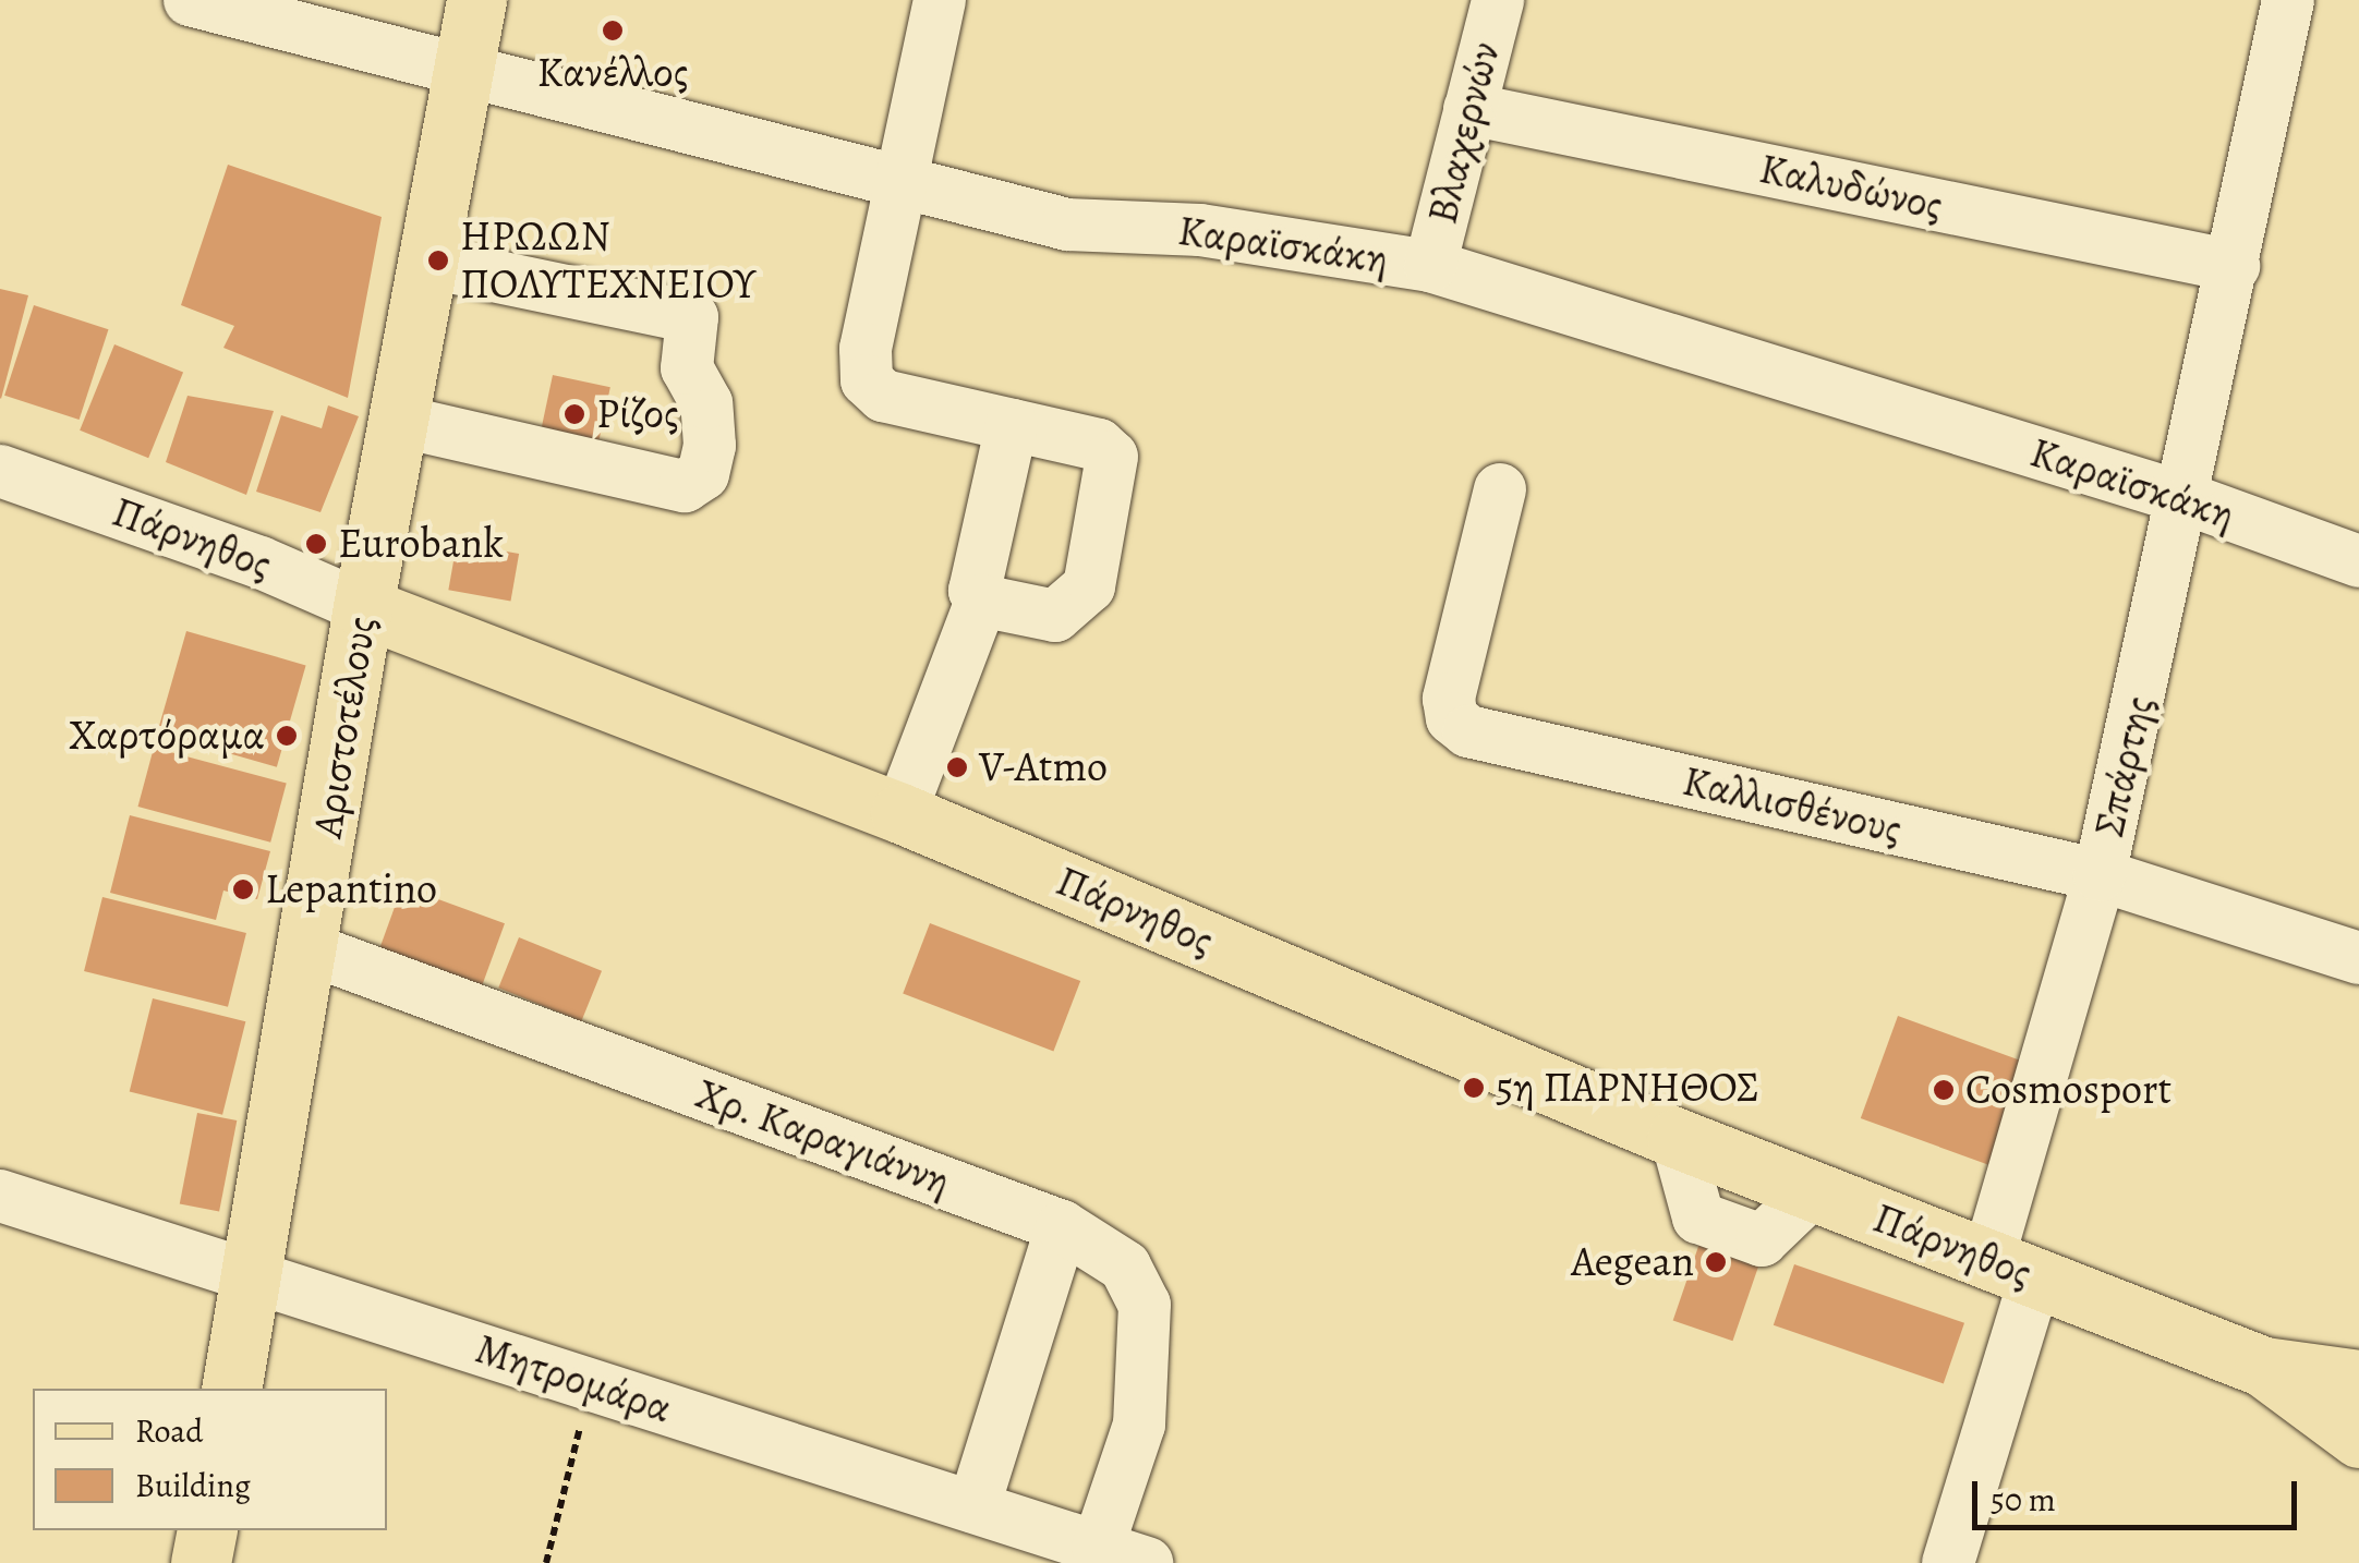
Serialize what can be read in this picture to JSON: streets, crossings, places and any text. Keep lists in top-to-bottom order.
{
  "streets": {
    "main road": ["Πάρνηθος", "Αριστοτέλους"],
    "street": [
      "Βλαχερνών",
      "Καλυδώνος",
      "Καραϊσκάκη",
      "Σπάρτης",
      "Καλλισθένους",
      "Χρ. Καραγιάννη",
      "Μητρομάρα"
    ]
  },
  "crossings": [
    ["Βλαχερνών", "Καλυδώνος"],
    ["Βλαχερνών", "Καραϊσκάκη"],
    ["Καλυδώνος", "Σπάρτης"],
    ["Καραϊσκάκη", "Αριστοτέλους"],
    ["Καραϊσκάκη", "Σπάρτης"],
    ["Πάρνηθος", "Αριστοτέλους"],
    ["Πάρνηθος", "Σπάρτης"],
    ["Αριστοτέλους", "Χρ. Καραγιάννη"],
    ["Αριστοτέλους", "Μητρομάρα"],
    ["Σπάρτης", "Καλλισθένους"],
    ["Χρ. Καραγιάννη", "Μητρομάρα"]
  ],
  "places": [
    "Κανέλλος",
    "ΗΡΩΩΝ ΠΟΛΥΤΕΧΝΕΙΟΥ",
    "Ρίζος",
    "Eurobank",
    "Χαρτόραμα",
    "V-Atmo",
    "Lepantino",
    "5η ΠΑΡΝΗΘΟΣ",
    "Cosmosport",
    "Aegean"
  ],
  "legend": ["Road", "Building"],
  "scale_bar": "50 m"
}
